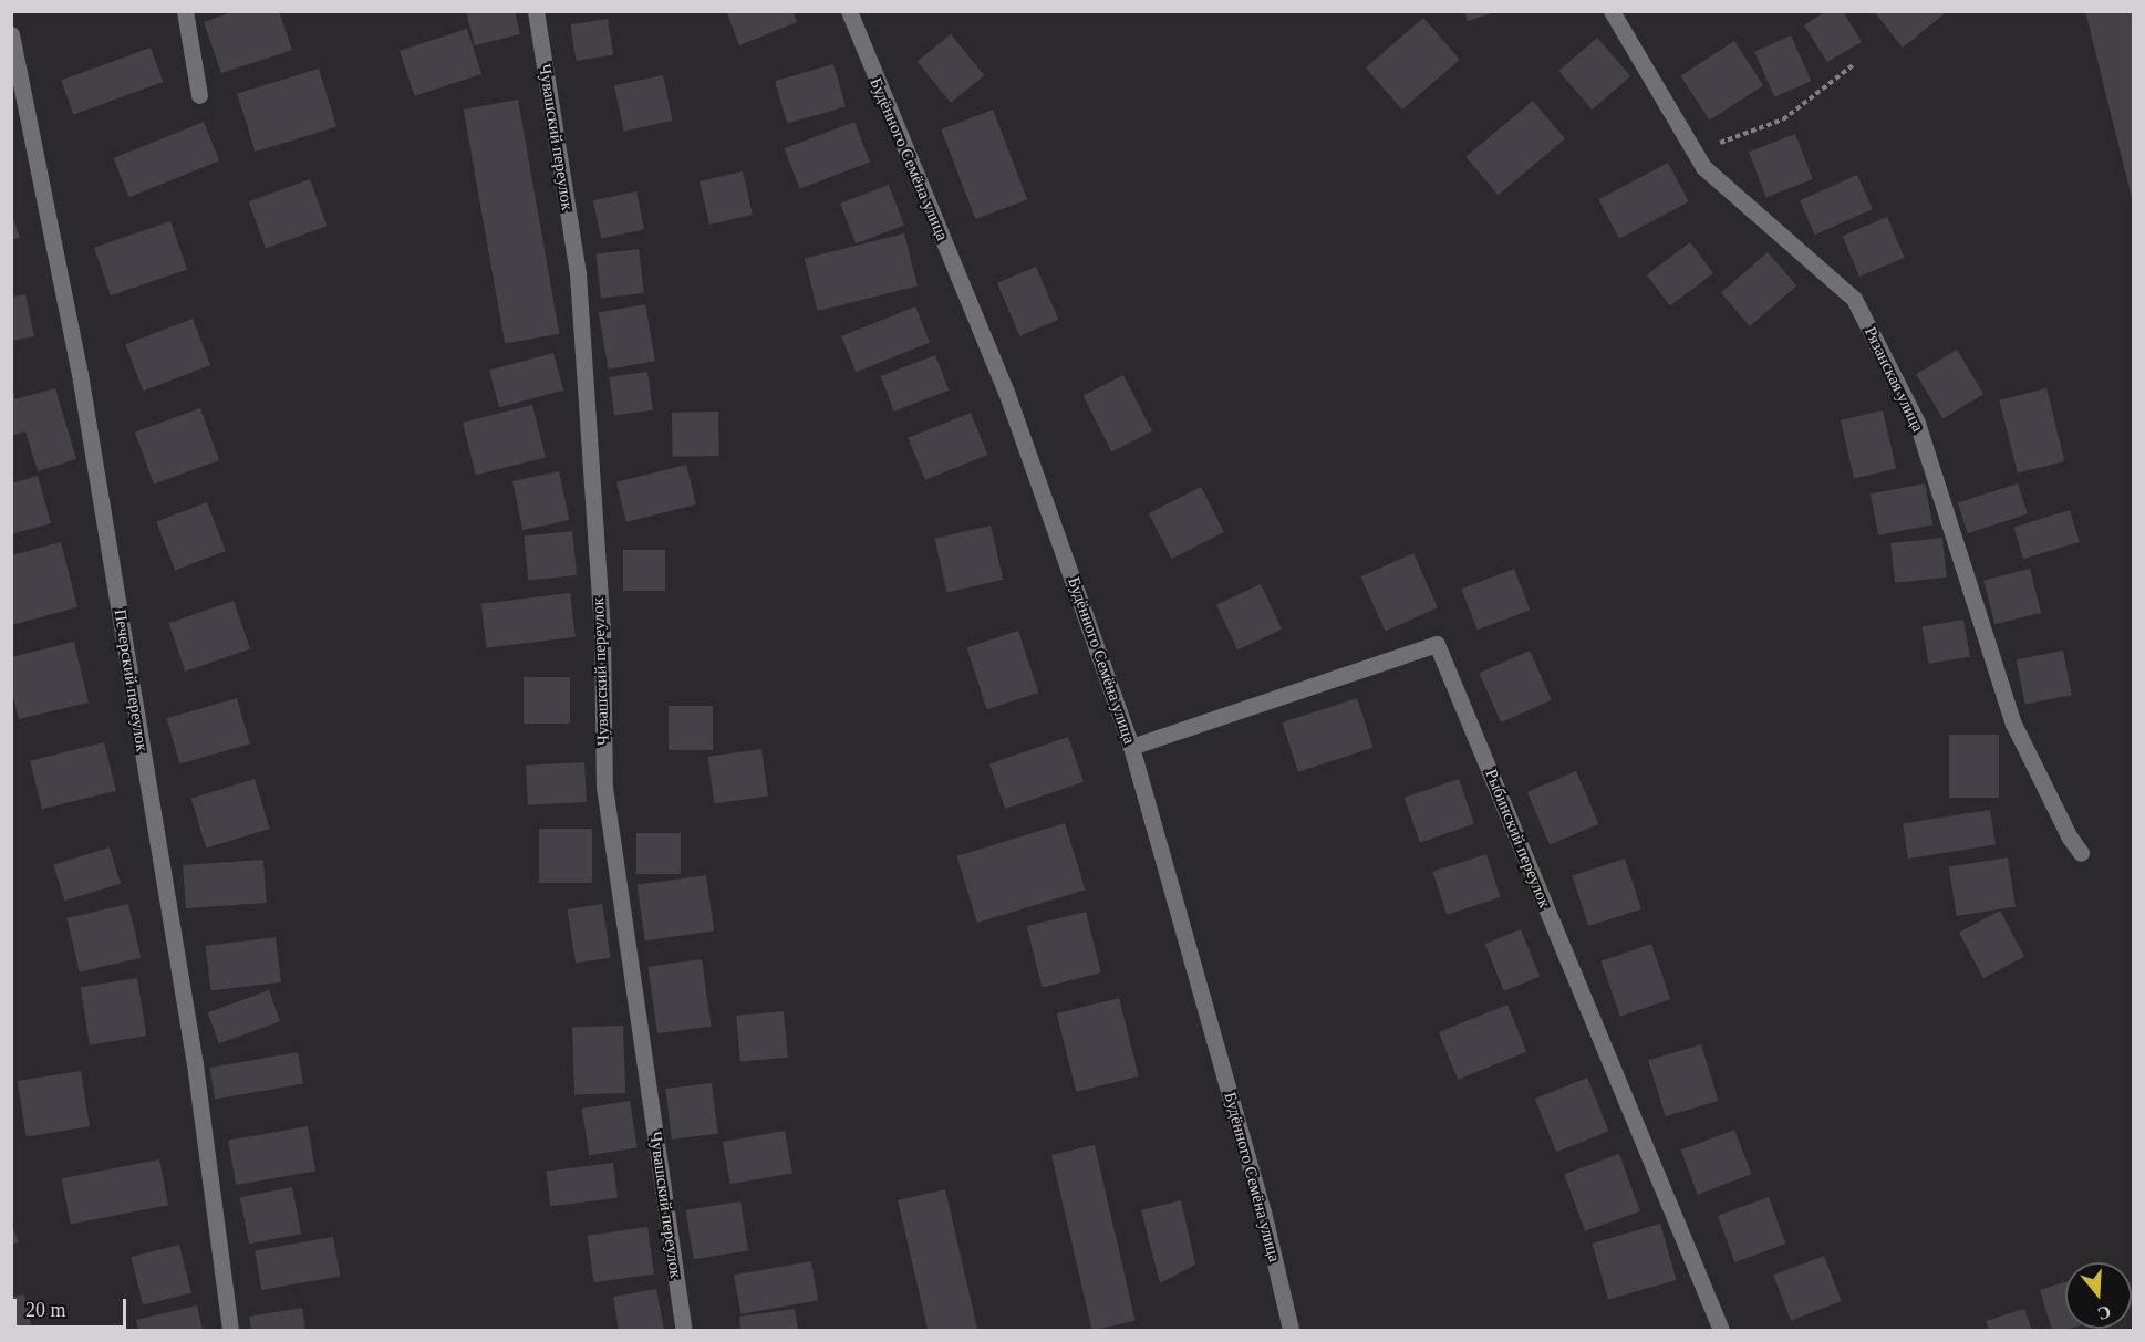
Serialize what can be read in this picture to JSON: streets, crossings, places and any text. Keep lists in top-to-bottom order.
{
  "streets": {
    "street": [
      "Чувашский переулок",
      "Будённого Семёна улица",
      "Рязанская улица",
      "Печерский переулок",
      "Рыбинский переулок"
    ]
  },
  "crossings": [
    ["Будённого Семёна улица", "Рыбинский переулок"]
  ],
  "scale_bar": "20 m",
  "north": "bottom"
}
